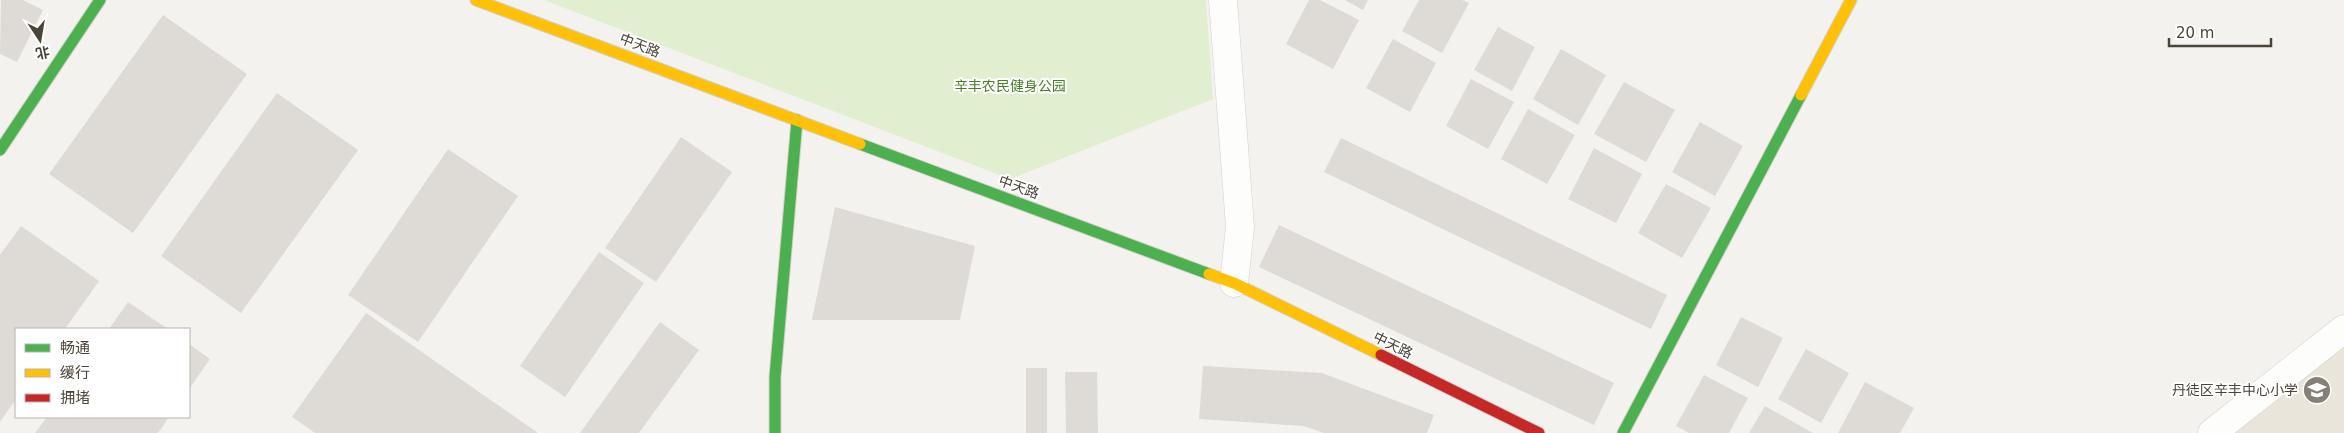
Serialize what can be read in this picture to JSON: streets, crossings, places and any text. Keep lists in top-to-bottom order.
{
  "streets": {
    "main road": ["中天路"]
  },
  "parks": ["辛丰农民健身公园"],
  "places": {
    "school or university": ["丹徒区辛丰中心小学"]
  },
  "legend": ["畅通", "缓行", "拥堵"],
  "scale_bar": "20 m",
  "north": "bottom"
}
